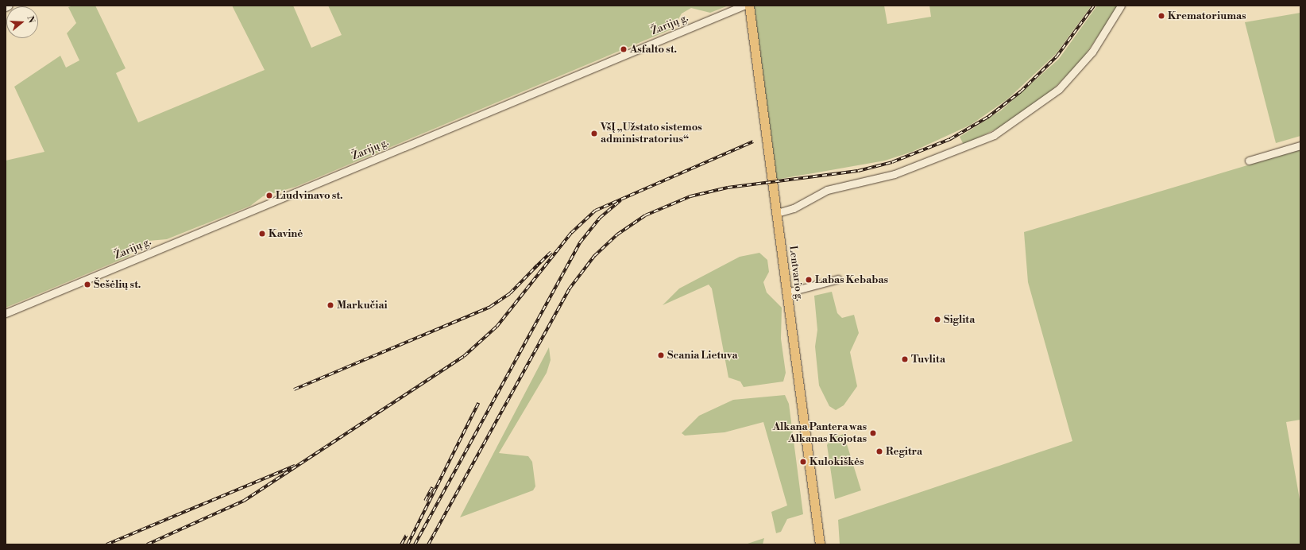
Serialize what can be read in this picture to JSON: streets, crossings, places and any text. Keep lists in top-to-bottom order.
{
  "streets": {
    "main road": ["Lentvario g."],
    "street": ["Žarijų g."]
  },
  "places": [
    "Krematoriumas",
    "Asfalto st.",
    "VšĮ „Užstato sistemos administratorius“",
    "Liudvinavo st.",
    "Kavinė",
    "Labas Kebabas",
    "Šešėlių st.",
    "Markučiai",
    "Siglita",
    "Scania Lietuva",
    "Tuvlita",
    "Alkana Pantera was Alkanas Kojotas",
    "Regitra",
    "Kulokiškės"
  ],
  "north": "right"
}
